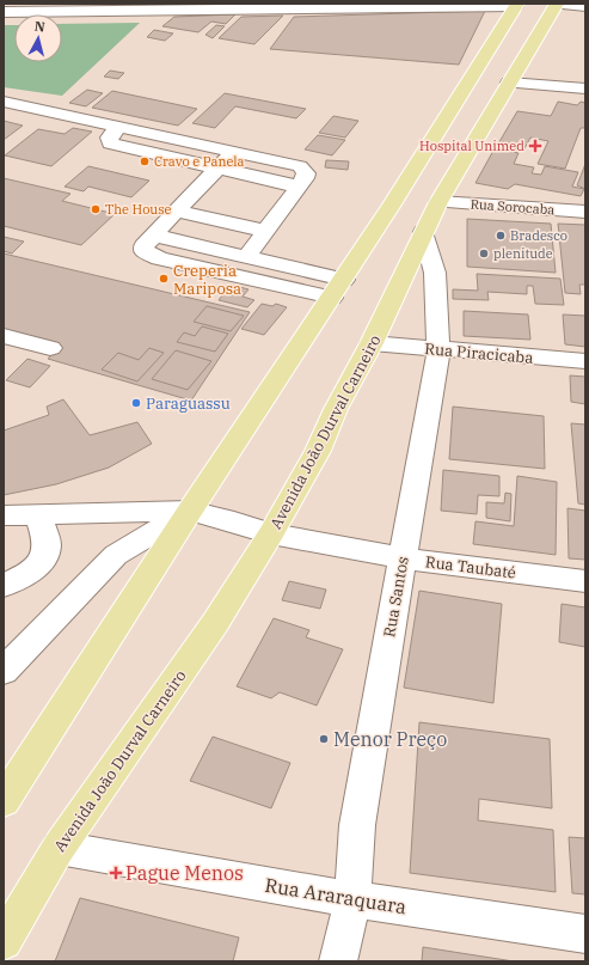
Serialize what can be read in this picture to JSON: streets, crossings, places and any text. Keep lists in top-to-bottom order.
{
  "streets": {
    "main road": ["Avenida João Durval Carneiro"],
    "street": [
      "Rua Sorocaba",
      "Rua Piracicaba",
      "Rua Taubaté",
      "Rua Santos",
      "Rua Araraquara"
    ]
  },
  "crossings": [
    ["Rua Sorocaba", "Avenida João Durval Carneiro"],
    ["Rua Piracicaba", "Avenida João Durval Carneiro"],
    ["Rua Piracicaba", "Rua Santos"],
    ["Avenida João Durval Carneiro", "Rua Taubaté"],
    ["Avenida João Durval Carneiro", "Rua Santos"],
    ["Avenida João Durval Carneiro", "Rua Araraquara"],
    ["Rua Taubaté", "Rua Santos"],
    ["Rua Santos", "Rua Araraquara"]
  ],
  "places": {
    "health": ["Hospital Unimed", "Pague Menos"],
    "other": [
      "Cravo e Panela",
      "The House",
      "Bradesco",
      "plenitude",
      "Creperia Mariposa",
      "Paraguassu",
      "Menor Preço"
    ]
  },
  "north": "top"
}
